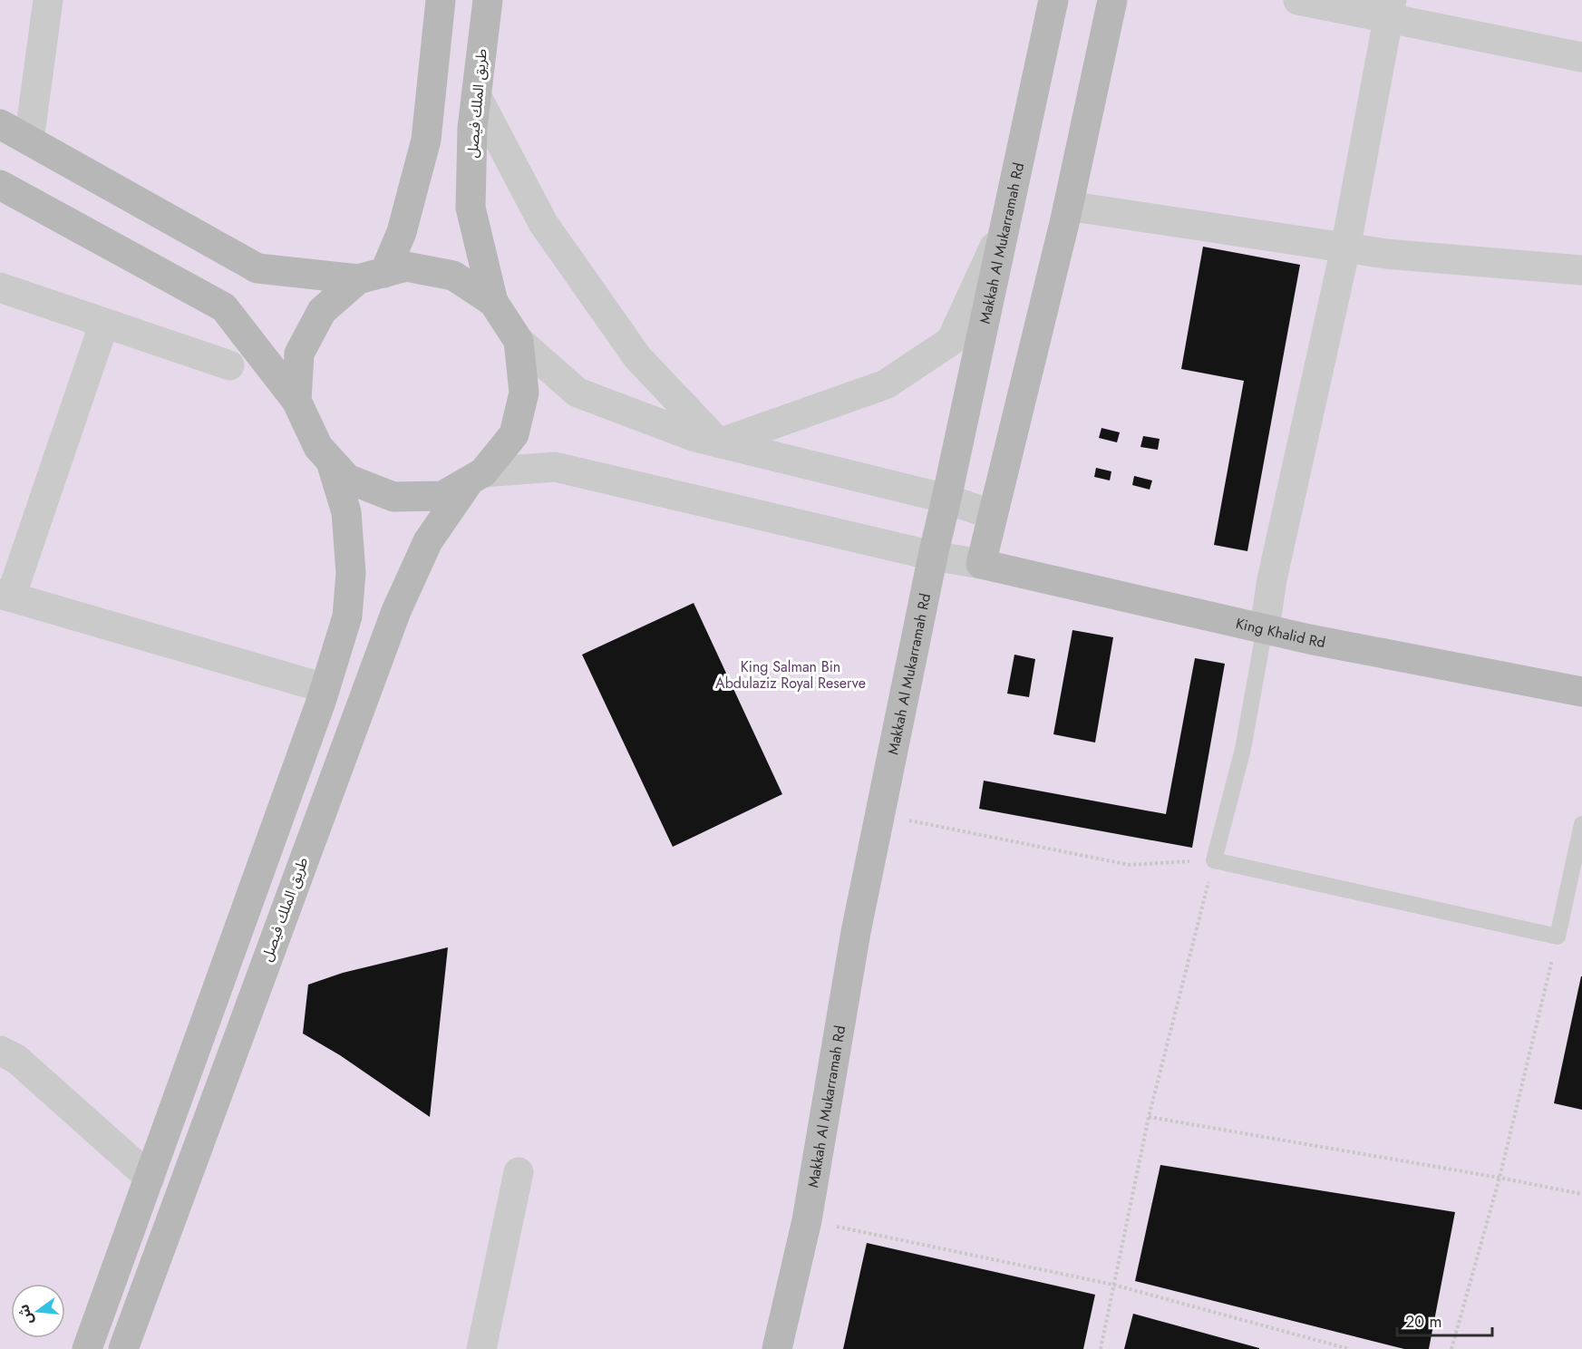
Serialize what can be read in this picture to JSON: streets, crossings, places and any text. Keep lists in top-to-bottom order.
{
  "streets": {
    "street": ["طريق الملك فيصل", "Makkah Al Mukarramah Rd", "King Khalid Rd"]
  },
  "parks": ["King Salman Bin Abdulaziz Royal Reserve"],
  "scale_bar": "20 m",
  "north": "left"
}
